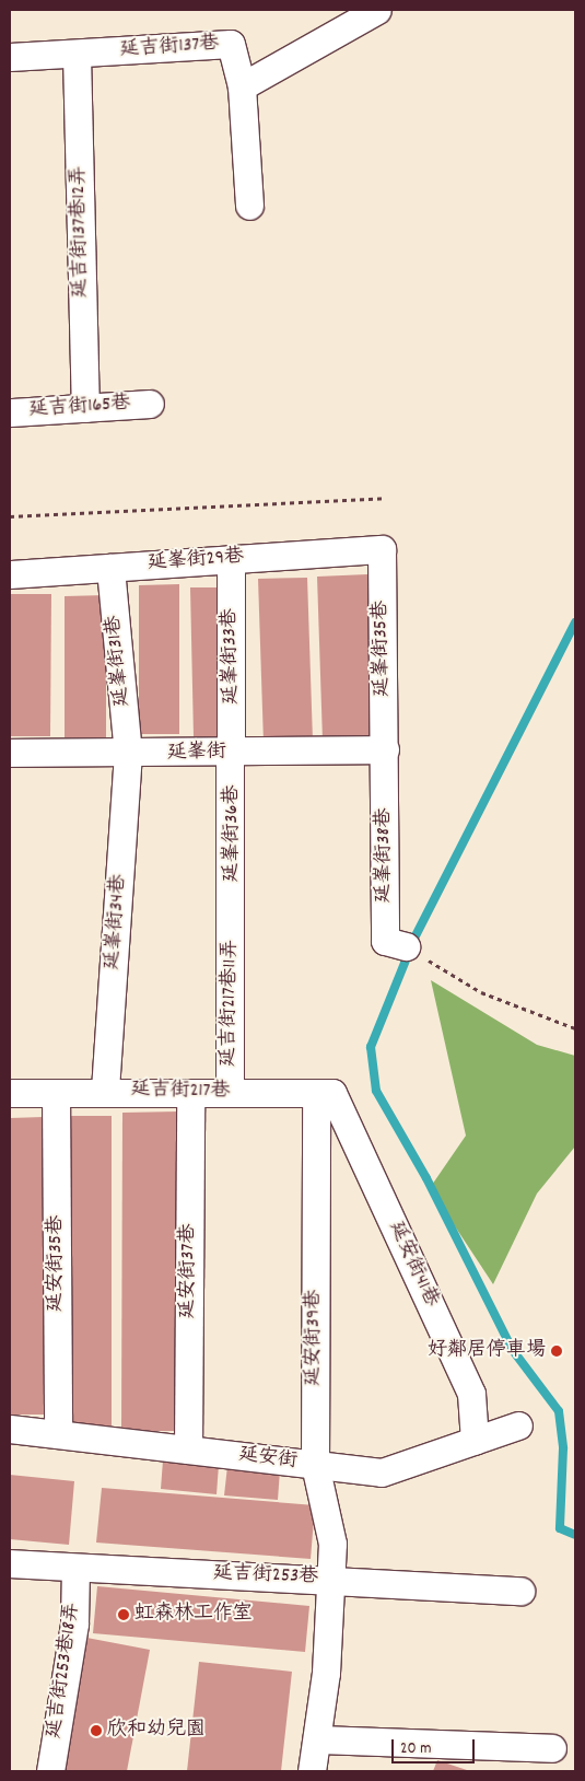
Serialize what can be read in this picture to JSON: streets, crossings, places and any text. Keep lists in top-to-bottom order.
{
  "streets": {
    "street": [
      "延吉街137巷",
      "延吉街137巷12弄",
      "延吉街165巷",
      "延峯街29巷",
      "延峯街35巷",
      "延峯街33巷",
      "延峯街31巷",
      "延峯街",
      "延峯街36巷",
      "延峯街38巷",
      "延峯街34巷",
      "延吉街217巷11弄",
      "延吉街217巷",
      "延安街35巷",
      "延安街41巷",
      "延安街37巷",
      "延安街39巷",
      "延安街",
      "延吉街253巷",
      "延吉街253巷18弄"
    ]
  },
  "crossings": [
    ["延吉街137巷", "延吉街137巷12弄"],
    ["延吉街137巷12弄", "延吉街165巷"],
    ["延峯街29巷", "延峯街35巷"],
    ["延峯街29巷", "延峯街33巷"],
    ["延峯街29巷", "延峯街31巷"],
    ["延峯街35巷", "延峯街"],
    ["延峯街35巷", "延峯街38巷"],
    ["延峯街33巷", "延峯街"],
    ["延峯街33巷", "延峯街36巷"],
    ["延峯街31巷", "延峯街"],
    ["延峯街31巷", "延峯街34巷"],
    ["延峯街", "延峯街36巷"],
    ["延峯街", "延峯街38巷"],
    ["延峯街", "延峯街34巷"],
    ["延峯街36巷", "延吉街217巷11弄"],
    ["延峯街34巷", "延吉街217巷"],
    ["延吉街217巷11弄", "延吉街217巷"],
    ["延吉街217巷", "延安街35巷"],
    ["延吉街217巷", "延安街41巷"],
    ["延吉街217巷", "延安街37巷"],
    ["延吉街217巷", "延安街39巷"],
    ["延安街35巷", "延安街"],
    ["延安街41巷", "延安街39巷"],
    ["延安街41巷", "延安街"],
    ["延安街37巷", "延安街"],
    ["延安街39巷", "延安街"],
    ["延安街39巷", "延吉街253巷"],
    ["延吉街253巷", "延吉街253巷18弄"]
  ],
  "places": ["好鄰居停車場", "虹森林工作室", "欣和幼兒園"],
  "scale_bar": "20 m"
}
